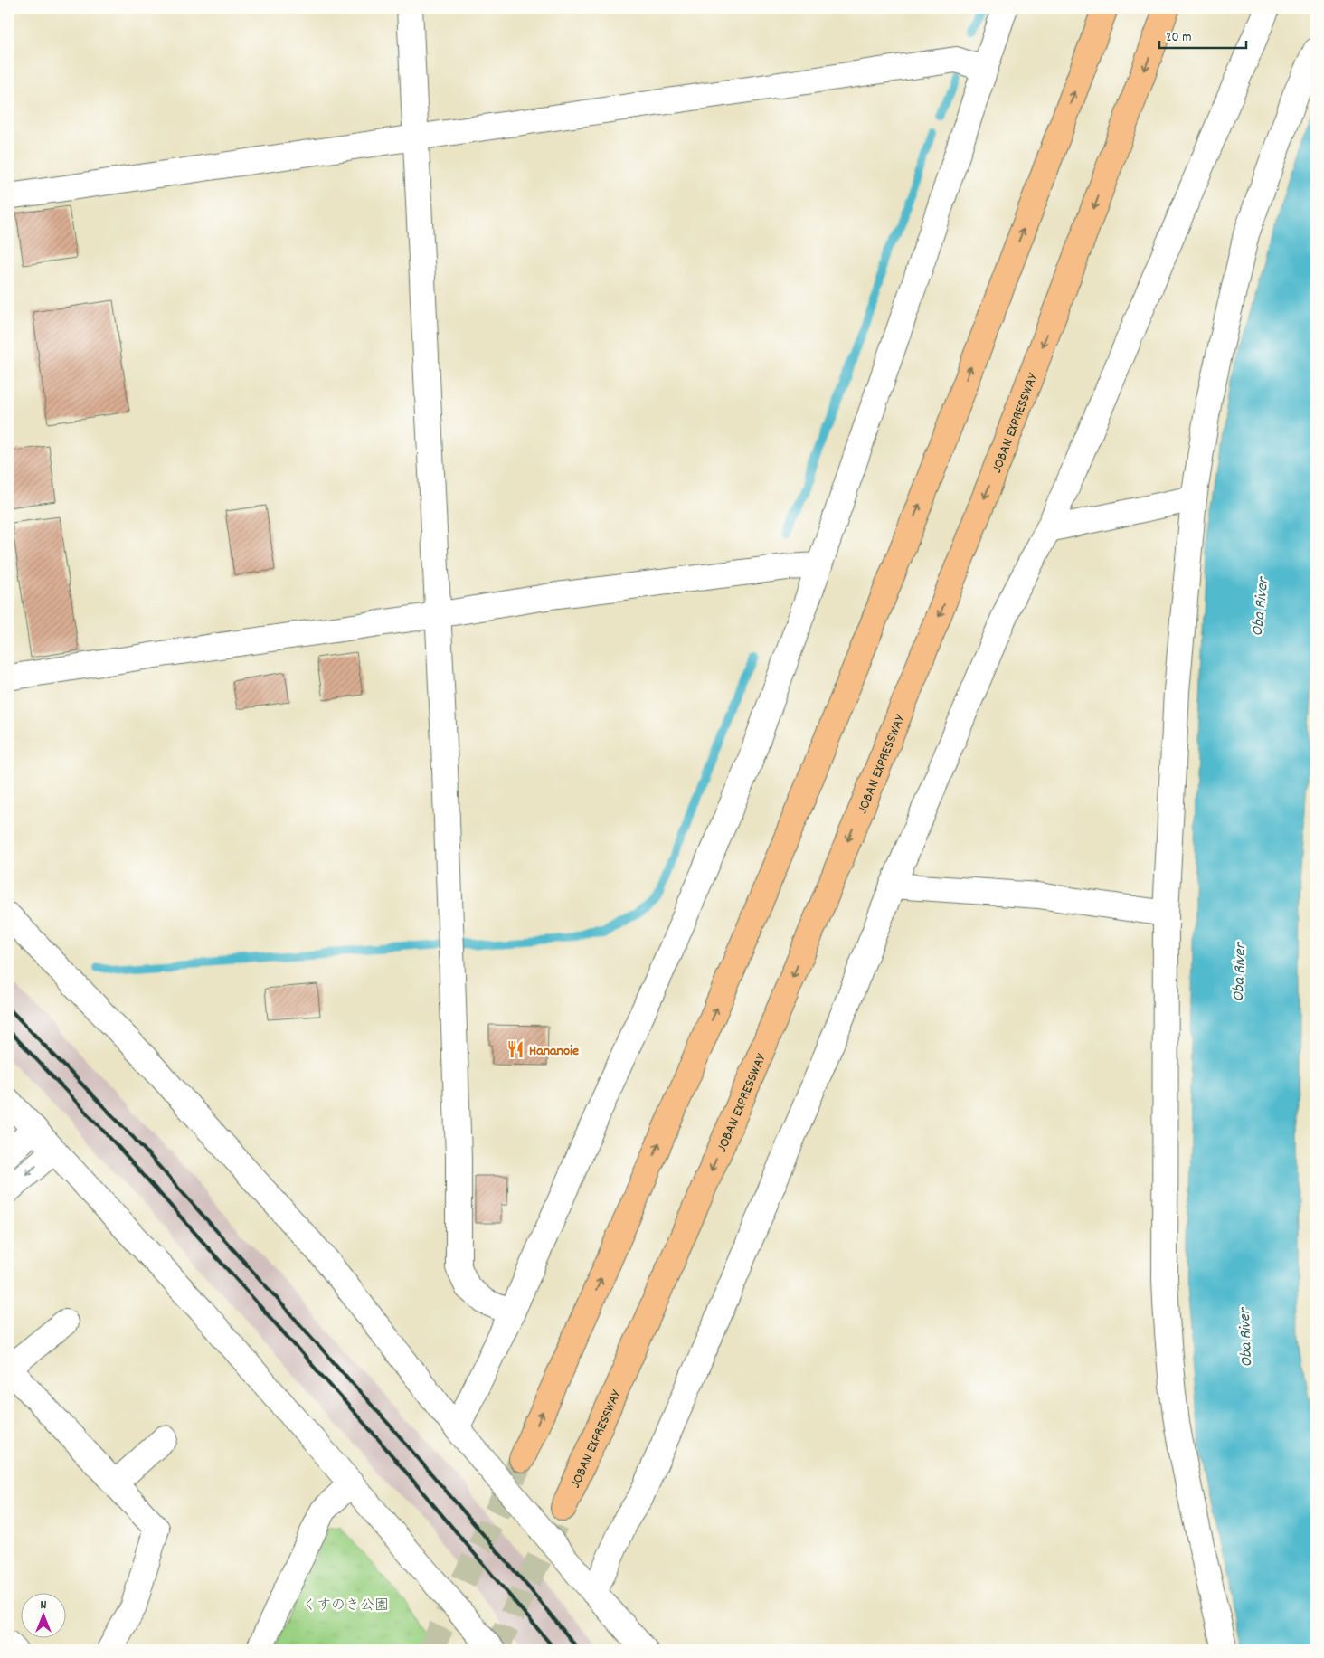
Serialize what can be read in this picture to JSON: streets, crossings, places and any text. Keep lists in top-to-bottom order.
{
  "streets": {
    "highway": ["JOBAN EXPRESSWAY"]
  },
  "water": ["Oba River"],
  "parks": ["くすのき公園"],
  "places": {
    "restaurant": ["Hananoie"]
  },
  "scale_bar": "20 m",
  "north": "top"
}
